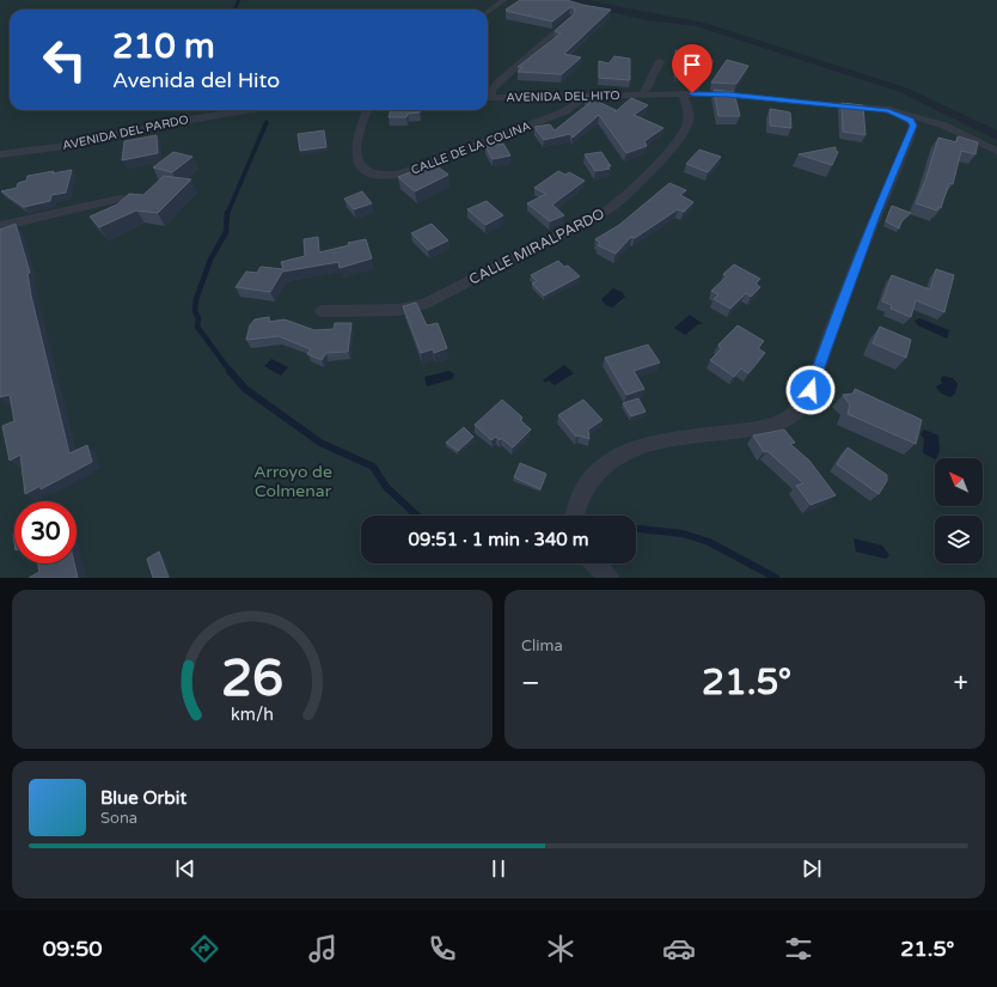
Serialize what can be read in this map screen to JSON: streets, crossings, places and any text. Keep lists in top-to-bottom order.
{
  "streets": {
    "street": [
      "AVENIDA DEL HITO",
      "AVENIDA DEL PARDO",
      "CALLE DE LA COLINA",
      "CALLE MIRALPARDO"
    ]
  },
  "crossings": [
    ["AVENIDA DEL HITO", "CALLE DE LA COLINA"],
    ["AVENIDA DEL HITO", "CALLE MIRALPARDO"]
  ],
  "parks": ["Arroyo de Colmenar"],
  "north": "top left",
  "page": {
    "turn": ["210 m", "Avenida del Hito"],
    "limit": "30",
    "trip": "09:51 · 1 min · 340 m",
    "tile": "Clima",
    "heat": ["−", "21.5°", "+"],
    "song": ["Blue Orbit", "Sona"],
    "tabs": ["09:50", "21.5°"],
    "gauge": ["26", "km/h"]
  }
}
